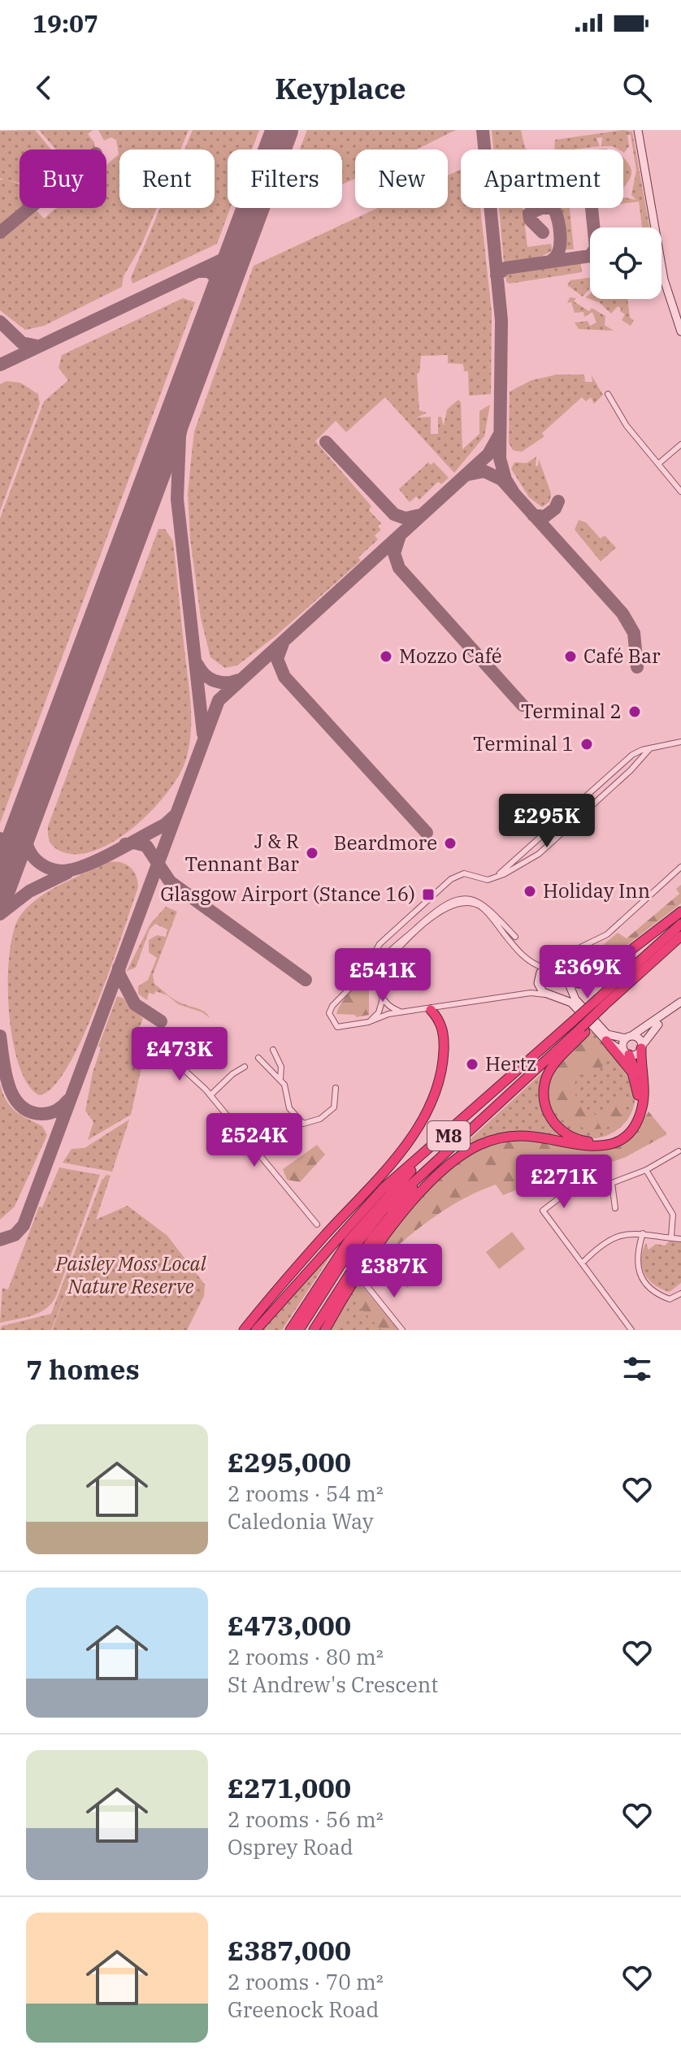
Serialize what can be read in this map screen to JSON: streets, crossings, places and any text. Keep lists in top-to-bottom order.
{
  "streets": {
    "highway": ["M8"]
  },
  "parks": ["Paisley Moss Local Nature Reserve"],
  "places": {
    "other": [
      "Mozzo Café",
      "Café Bar",
      "Terminal 2",
      "Terminal 1",
      "Beardmore",
      "J & R Tennant Bar",
      "Holiday Inn",
      "Hertz"
    ],
    "transit": ["Glasgow Airport (Stance 16)"]
  },
  "page": {
    "status": "19:07",
    "header": "Keyplace",
    "chip": [
      "Buy",
      "Rent",
      "Filters",
      "New",
      "Apartment"
    ],
    "price": [
      "£295K",
      "£369K",
      "£541K",
      "£473K",
      "£524K",
      "£271K",
      "£387K"
    ],
    "heading": "7 homes",
    "list": [
      {
        "name": "£295,000",
        "note": "2 rooms · 54 m² · Caledonia Way"
      },
      {
        "name": "£473,000",
        "note": "2 rooms · 80 m² · St Andrew's Crescent"
      },
      {
        "name": "£271,000",
        "note": "2 rooms · 56 m² · Osprey Road"
      },
      {
        "name": "£387,000",
        "note": "2 rooms · 70 m² · Greenock Road"
      }
    ]
  }
}
